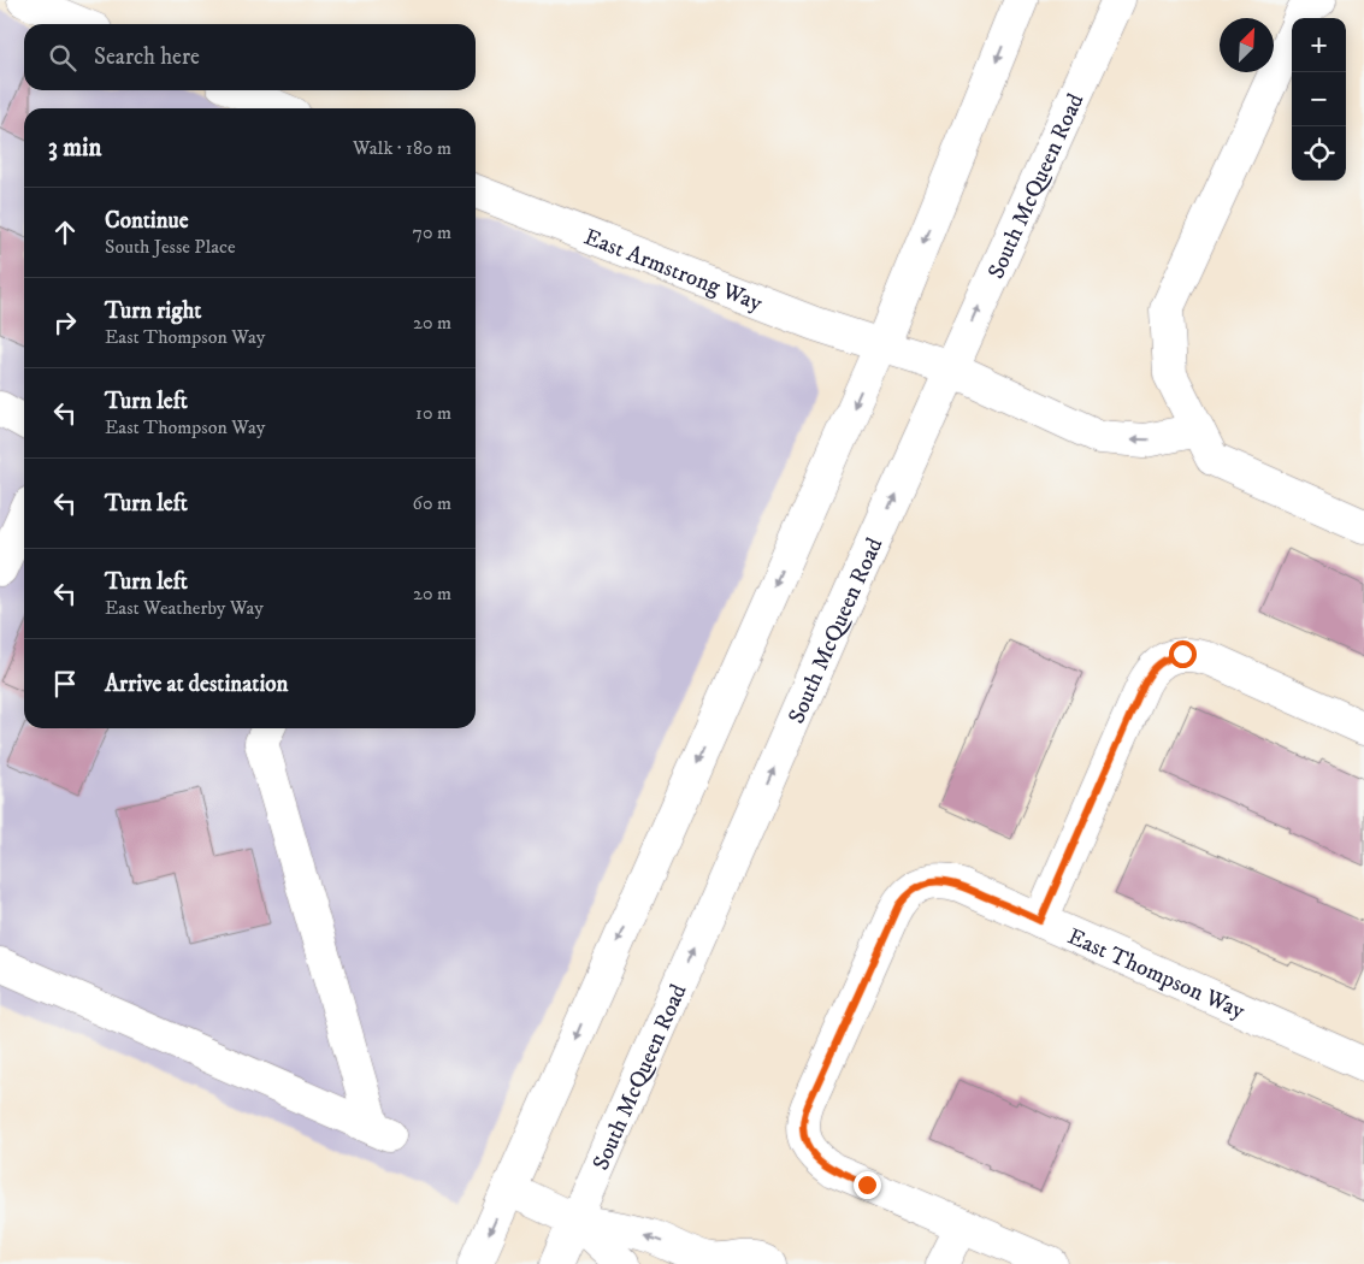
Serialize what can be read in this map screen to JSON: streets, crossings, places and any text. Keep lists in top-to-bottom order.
{
  "streets": {
    "street": ["South McQueen Road", "East Armstrong Way", "East Thompson Way"]
  },
  "crossings": [
    ["South McQueen Road", "East Armstrong Way"]
  ],
  "north": "top right",
  "page": {
    "map_buttons": ["+", "−"],
    "search": "Search here",
    "heading": ["3 min", "Walk · 180 m"],
    "list": [
      ["Continue", "South Jesse Place", "70 m"],
      ["Turn right", "East Thompson Way", "20 m"],
      ["Turn left", "East Thompson Way", "10 m"],
      ["Turn left", "60 m"],
      ["Turn left", "East Weatherby Way", "20 m"],
      "Arrive at destination"
    ]
  }
}
